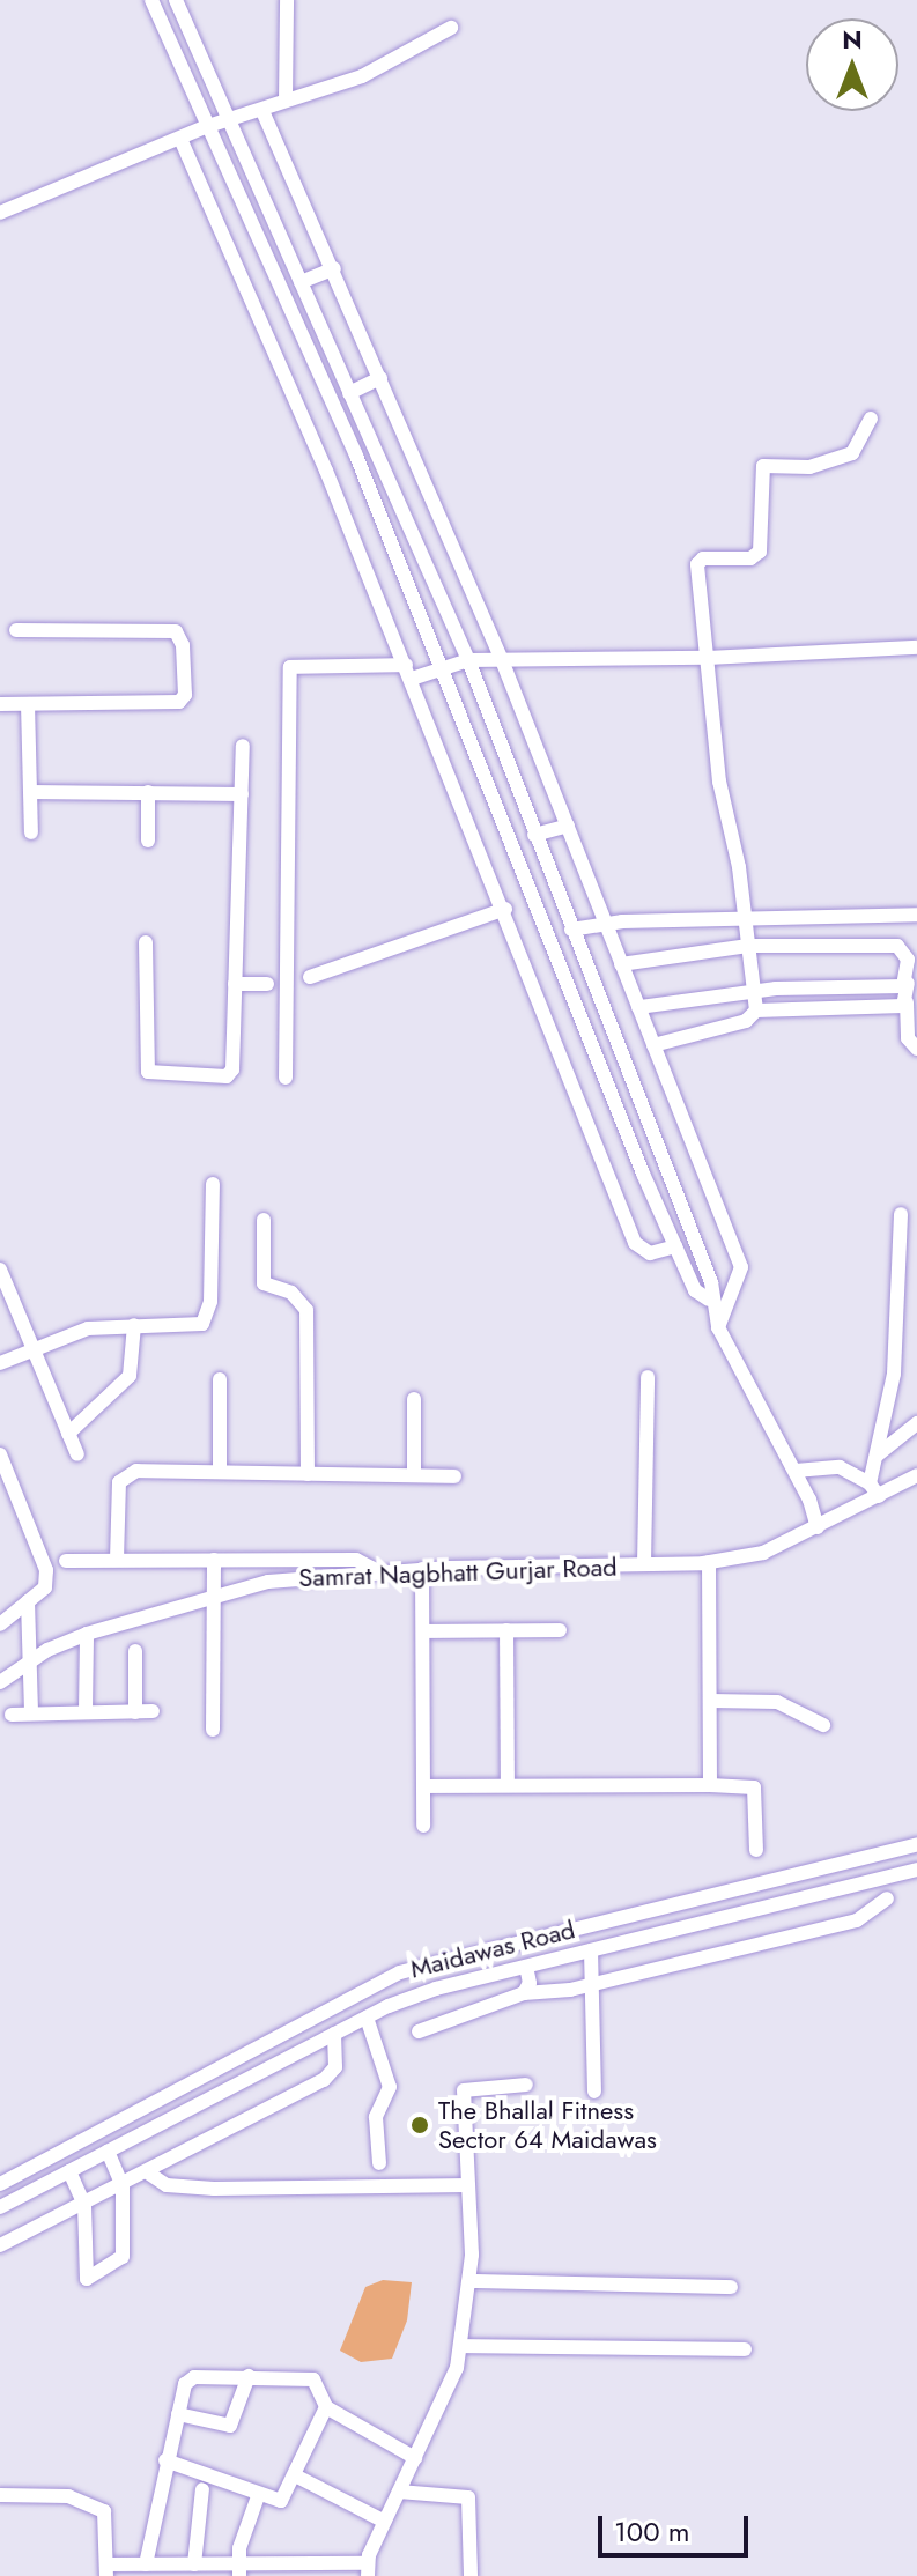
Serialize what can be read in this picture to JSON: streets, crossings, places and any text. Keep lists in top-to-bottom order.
{
  "streets": {
    "street": ["Samrat Nagbhatt Gurjar Road", "Maidawas Road"]
  },
  "places": ["The Bhallal Fitness Sector 64 Maidawas"],
  "scale_bar": "100 m",
  "north": "top"
}
